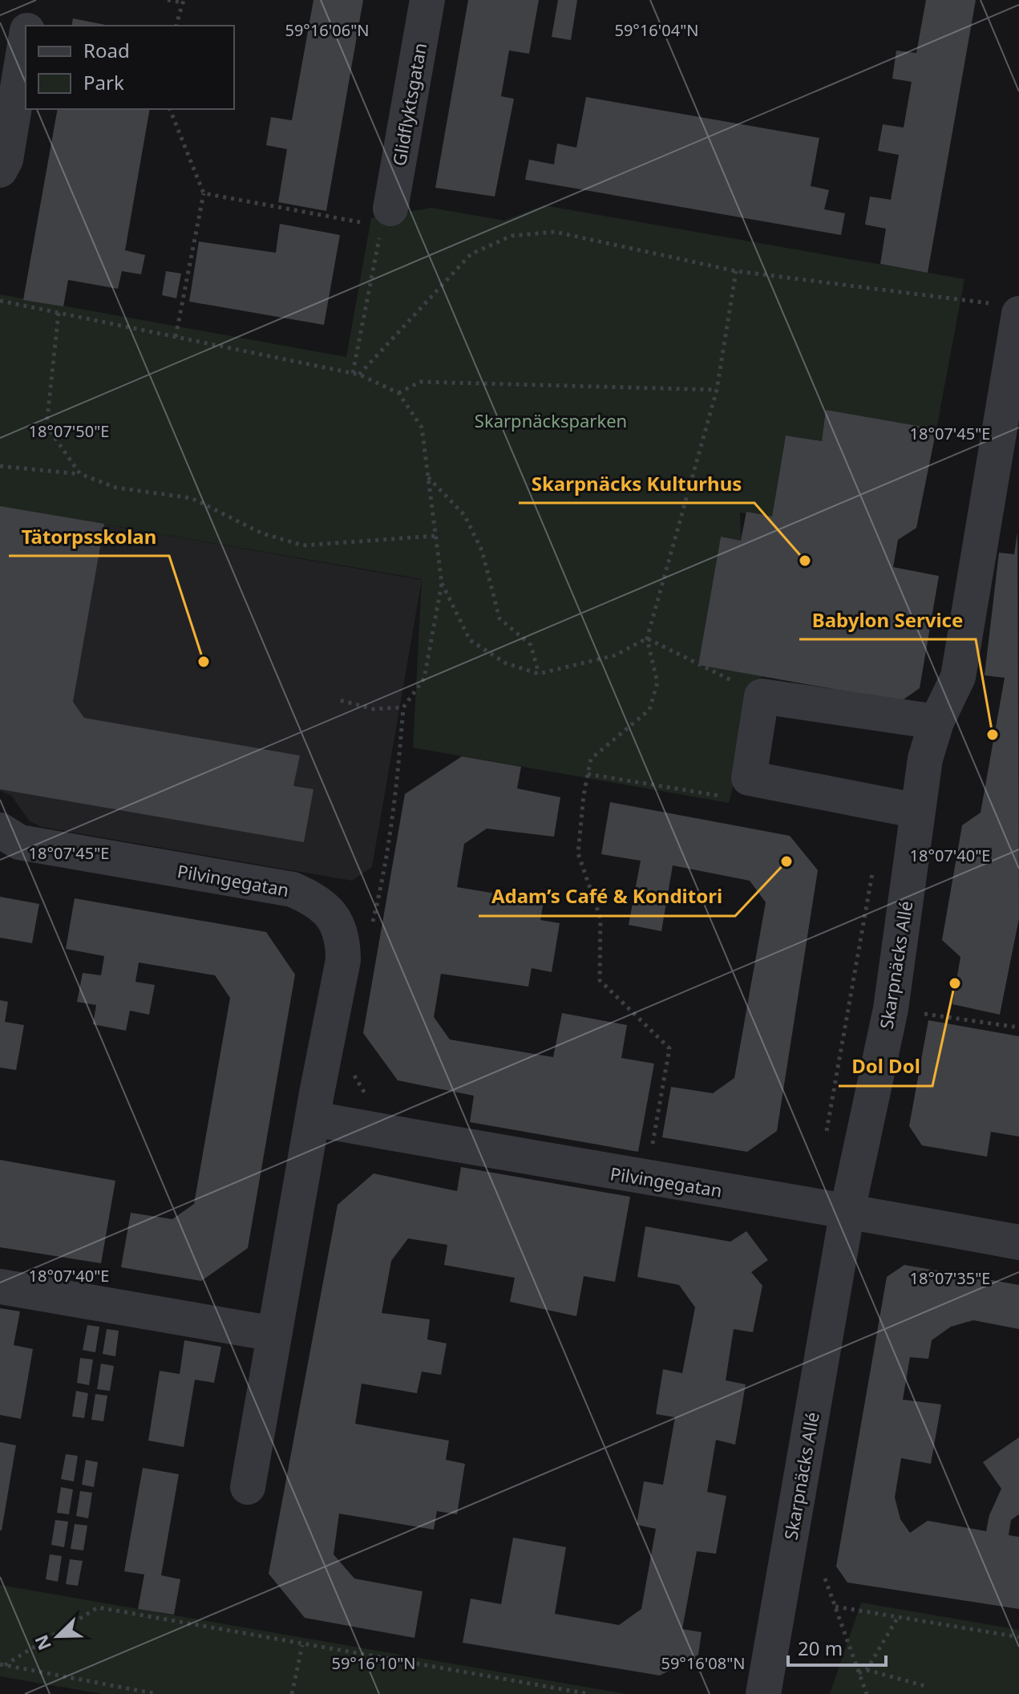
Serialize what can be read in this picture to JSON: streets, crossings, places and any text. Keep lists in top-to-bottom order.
{
  "streets": {
    "street": ["Glidflyktsgatan", "Pilvingegatan", "Skarpnäcks Allé"]
  },
  "crossings": [
    ["Pilvingegatan", "Skarpnäcks Allé"]
  ],
  "parks": ["Skarpnäcksparken"],
  "places": [
    "Skarpnäcks Kulturhus",
    "Tätorpsskolan",
    "Babylon Service",
    "Adam’s Café & Konditori",
    "Dol Dol"
  ],
  "legend": ["Road", "Park"],
  "scale_bar": "20 m",
  "north": "bottom left",
  "coordinates": [
    "59°16'06\"N",
    "59°16'04\"N",
    "18°07'50\"E",
    "18°07'45\"E",
    "18°07'40\"E",
    "18°07'35\"E",
    "59°16'10\"N",
    "59°16'08\"N"
  ]
}
